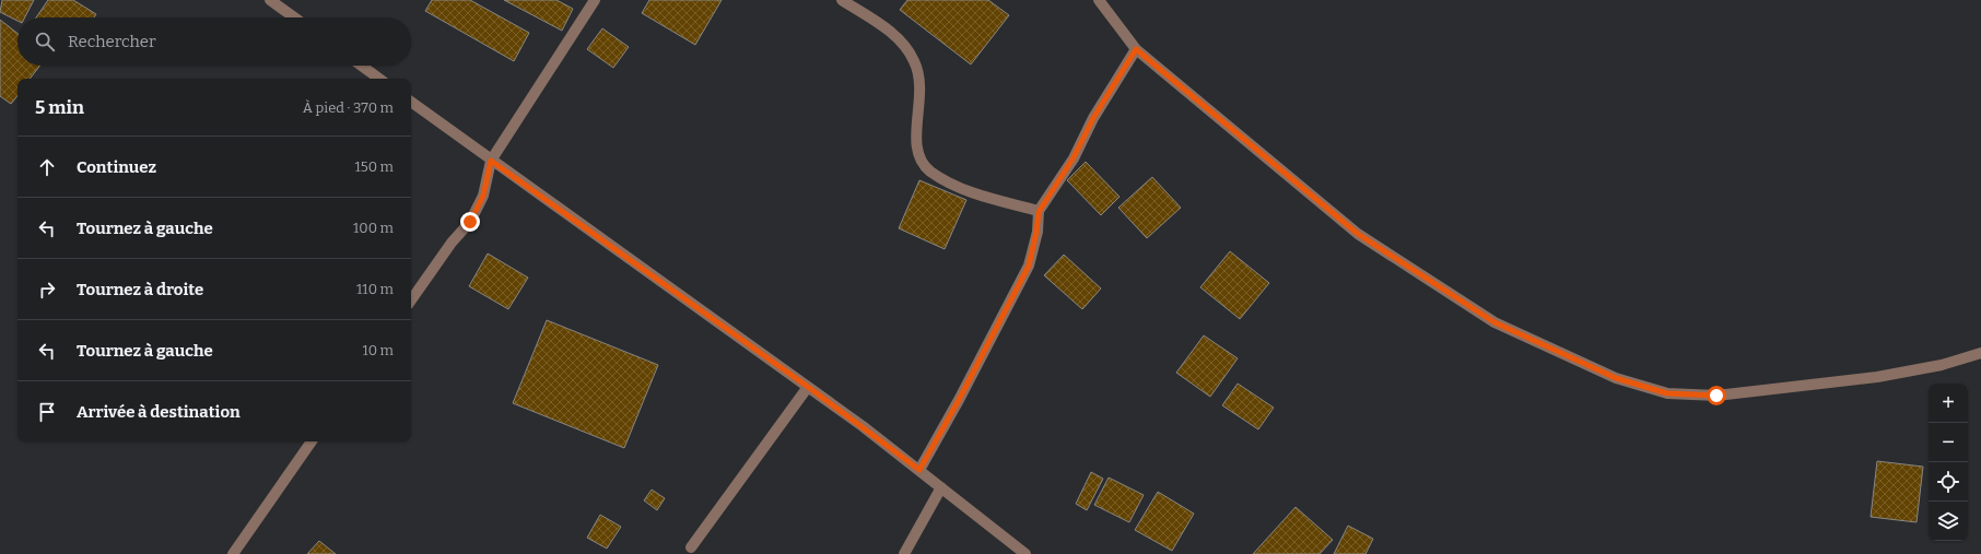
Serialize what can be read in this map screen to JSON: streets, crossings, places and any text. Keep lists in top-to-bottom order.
{
  "page": {
    "search": "Rechercher",
    "heading": ["5 min", "À pied · 370 m"],
    "list": [
      ["Continuez", "150 m"],
      ["Tournez à gauche", "100 m"],
      ["Tournez à droite", "110 m"],
      ["Tournez à gauche", "10 m"],
      "Arrivée à destination"
    ],
    "map_buttons": ["+", "−"]
  }
}
